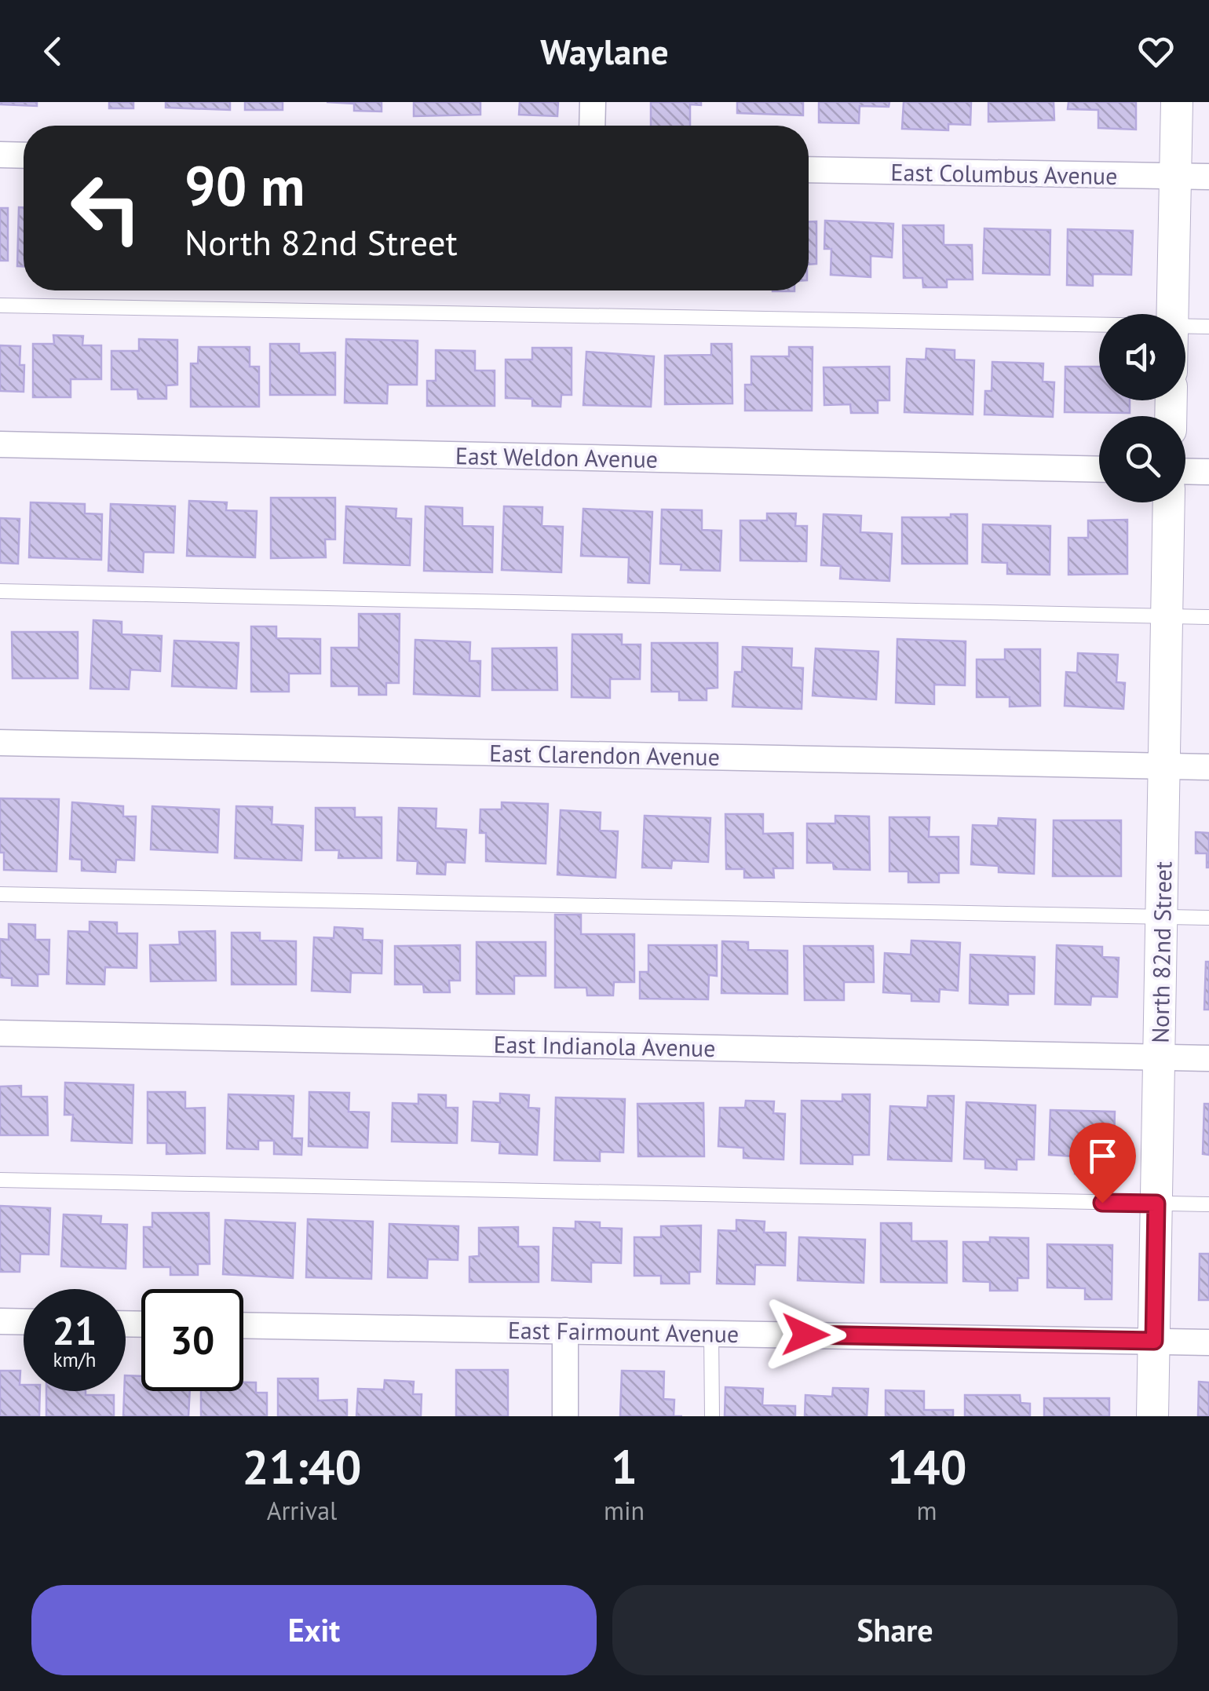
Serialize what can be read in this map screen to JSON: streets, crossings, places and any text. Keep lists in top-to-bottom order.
{
  "streets": {
    "street": [
      "East Columbus Avenue",
      "East Weldon Avenue",
      "East Clarendon Avenue",
      "North 82nd Street",
      "East Indianola Avenue",
      "East Fairmount Avenue"
    ]
  },
  "crossings": [
    ["East Clarendon Avenue", "North 82nd Street"],
    ["North 82nd Street", "East Indianola Avenue"],
    ["North 82nd Street", "East Fairmount Avenue"]
  ],
  "page": {
    "header": "Waylane",
    "turn": ["90 m", "North 82nd Street"],
    "speed": "21 km/h",
    "limit": "30",
    "eta": [
      "21:40",
      "Arrival",
      "1",
      "min",
      "140",
      "m"
    ],
    "buttons": ["Exit", "Share"]
  }
}
